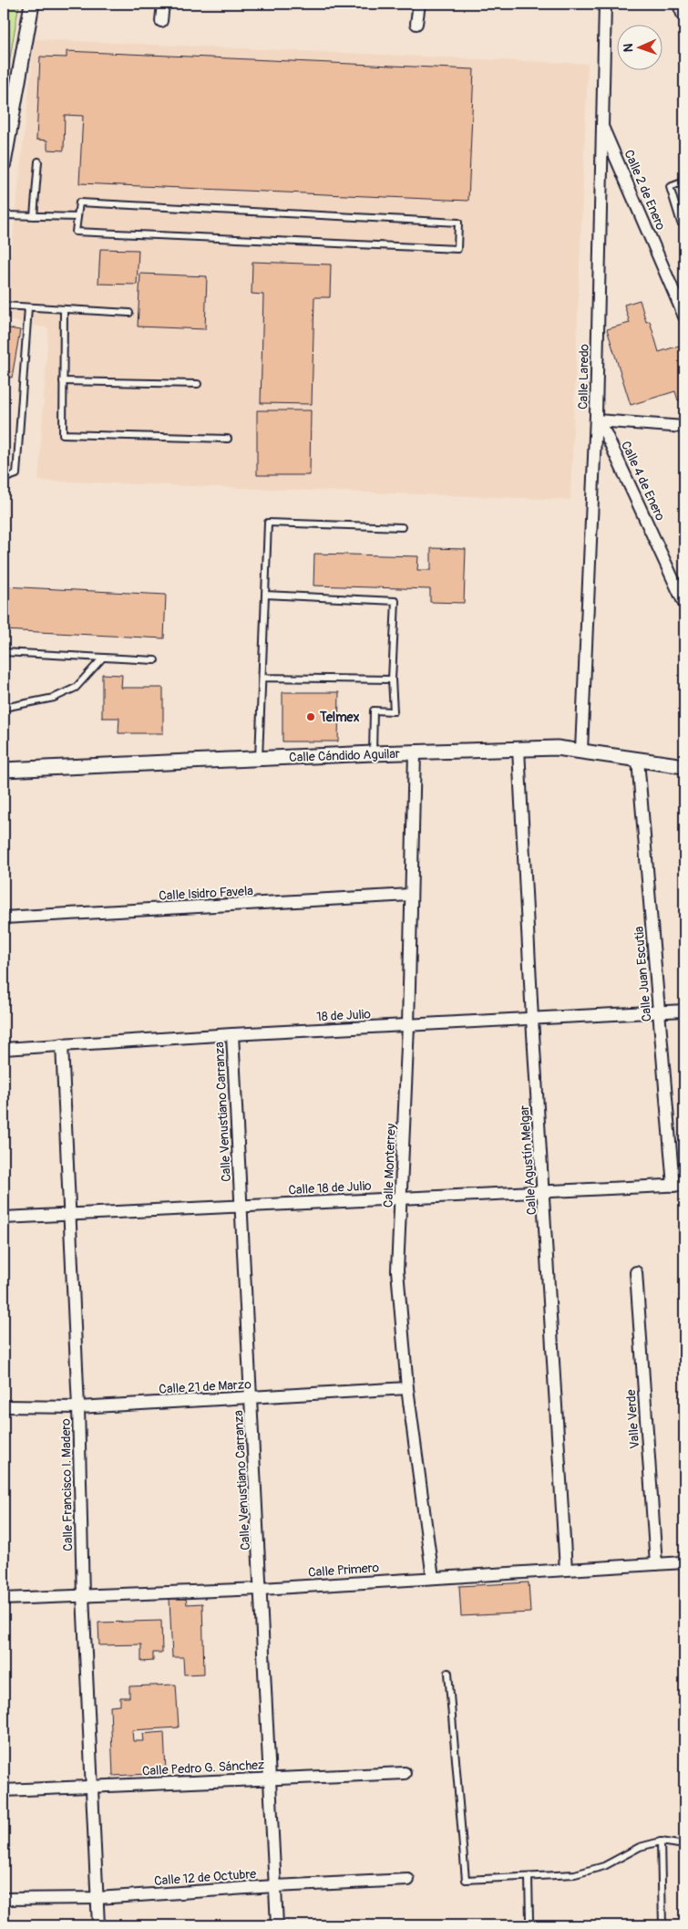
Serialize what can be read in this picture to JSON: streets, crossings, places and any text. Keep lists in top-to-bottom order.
{
  "streets": {
    "street": [
      "Calle 2 de Enero",
      "Calle Laredo",
      "Calle 4 de Enero",
      "Calle Cándido Aguilar",
      "Calle Isidro Favela",
      "Calle Juan Escutia",
      "18 de Julio",
      "Calle Venustiano Carranza",
      "Calle Agustín Melgar",
      "Calle Monterrey",
      "Calle 18 de Julio",
      "Calle 21 de Marzo",
      "Valle Verde",
      "Calle Francisco I. Madero",
      "Calle Primero",
      "Calle Pedro G. Sánchez",
      "Calle 12 de Octubre"
    ]
  },
  "crossings": [
    ["Calle 2 de Enero", "Calle Laredo"],
    ["Calle Laredo", "Calle 4 de Enero"],
    ["Calle Laredo", "Calle Cándido Aguilar"],
    ["Calle Cándido Aguilar", "Calle Juan Escutia"],
    ["Calle Cándido Aguilar", "Calle Agustín Melgar"],
    ["Calle Cándido Aguilar", "Calle Monterrey"],
    ["Calle Isidro Favela", "Calle Monterrey"],
    ["Calle Juan Escutia", "18 de Julio"],
    ["Calle Juan Escutia", "Calle 18 de Julio"],
    ["18 de Julio", "Calle Venustiano Carranza"],
    ["18 de Julio", "Calle Agustín Melgar"],
    ["18 de Julio", "Calle Monterrey"],
    ["18 de Julio", "Calle Francisco I. Madero"],
    ["Calle Venustiano Carranza", "Calle 18 de Julio"],
    ["Calle Venustiano Carranza", "Calle 21 de Marzo"],
    ["Calle Venustiano Carranza", "Calle Primero"],
    ["Calle Venustiano Carranza", "Calle Pedro G. Sánchez"],
    ["Calle Venustiano Carranza", "Calle 12 de Octubre"],
    ["Calle Agustín Melgar", "Calle 18 de Julio"],
    ["Calle Agustín Melgar", "Calle Primero"],
    ["Calle Monterrey", "Calle 18 de Julio"],
    ["Calle Monterrey", "Calle 21 de Marzo"],
    ["Calle Monterrey", "Calle Primero"],
    ["Calle 18 de Julio", "Calle Francisco I. Madero"],
    ["Calle 21 de Marzo", "Calle Francisco I. Madero"],
    ["Valle Verde", "Calle Primero"],
    ["Calle Francisco I. Madero", "Calle Primero"],
    ["Calle Francisco I. Madero", "Calle Pedro G. Sánchez"],
    ["Calle Francisco I. Madero", "Calle 12 de Octubre"]
  ],
  "places": ["Telmex"],
  "north": "left"
}
